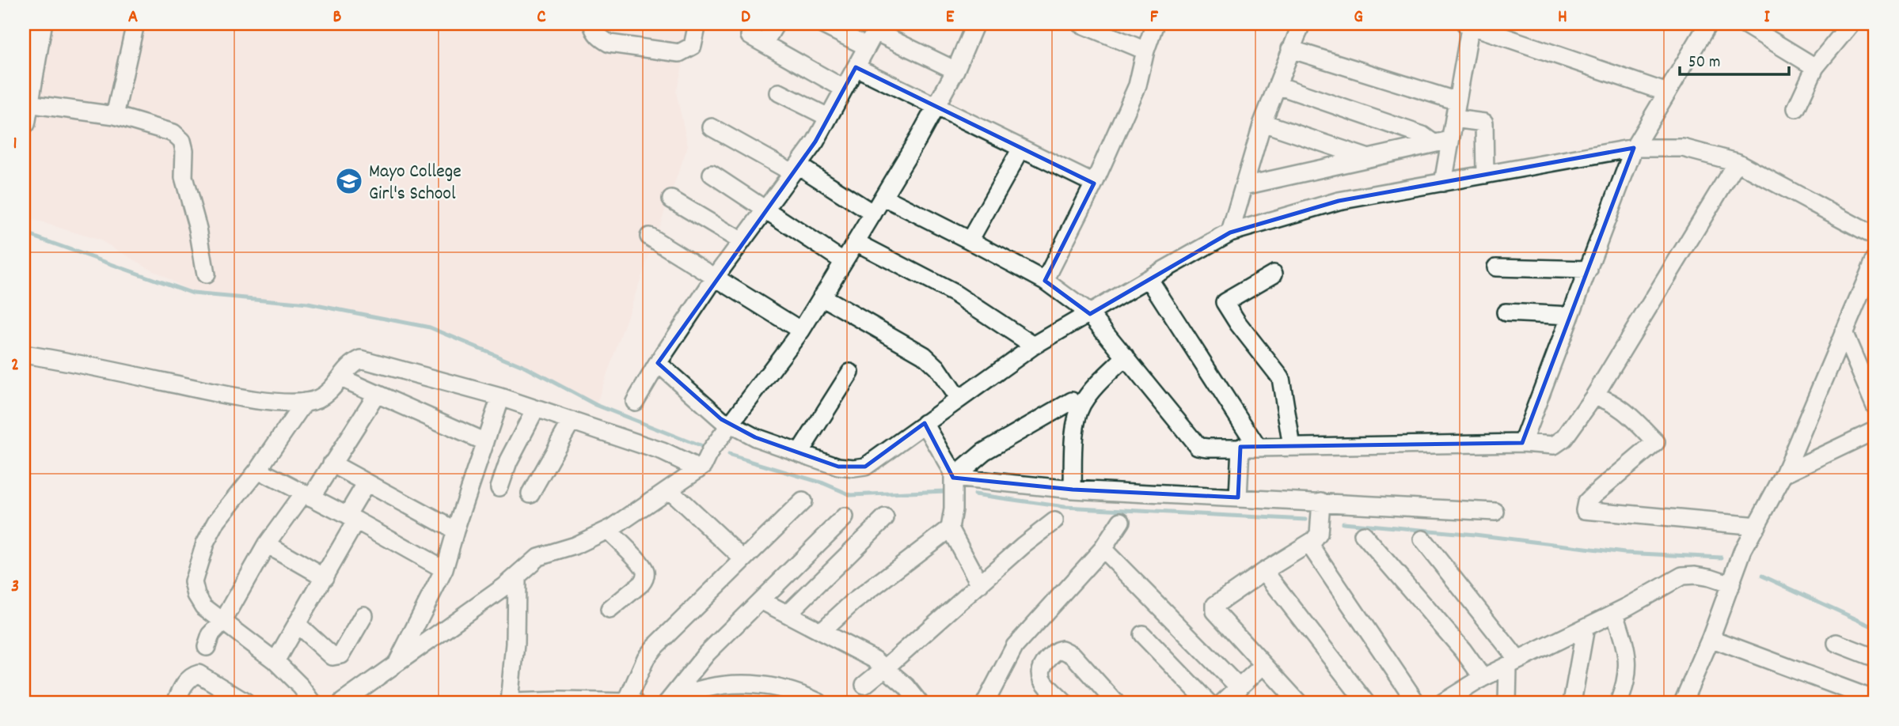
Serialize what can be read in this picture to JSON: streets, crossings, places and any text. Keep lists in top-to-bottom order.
{
  "places": {
    "school or university": ["Mayo College Girl's School"]
  },
  "scale_bar": "50 m",
  "grid": {
    "columns": [
      "A",
      "B",
      "C",
      "D",
      "E",
      "F",
      "G",
      "H",
      "I"
    ],
    "rows": ["1", "2", "3"]
  }
}
